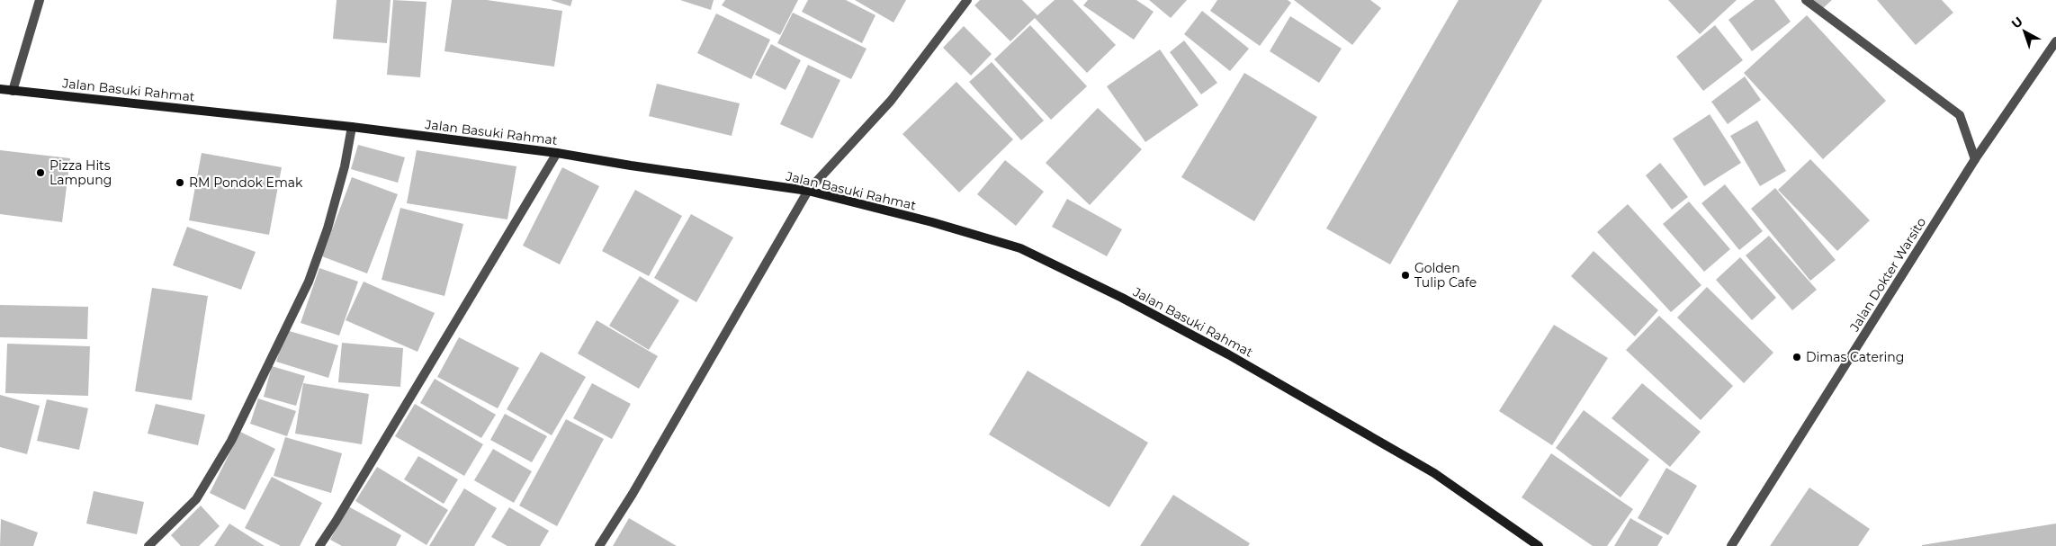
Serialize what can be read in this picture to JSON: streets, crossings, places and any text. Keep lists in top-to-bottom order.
{
  "streets": {
    "main road": ["Jalan Basuki Rahmat"],
    "street": ["Jalan Dokter Warsito"]
  },
  "places": [
    "Pizza Hits Lampung",
    "RM Pondok Emak",
    "Golden Tulip Cafe",
    "Dimas Catering"
  ],
  "north": "top left"
}
